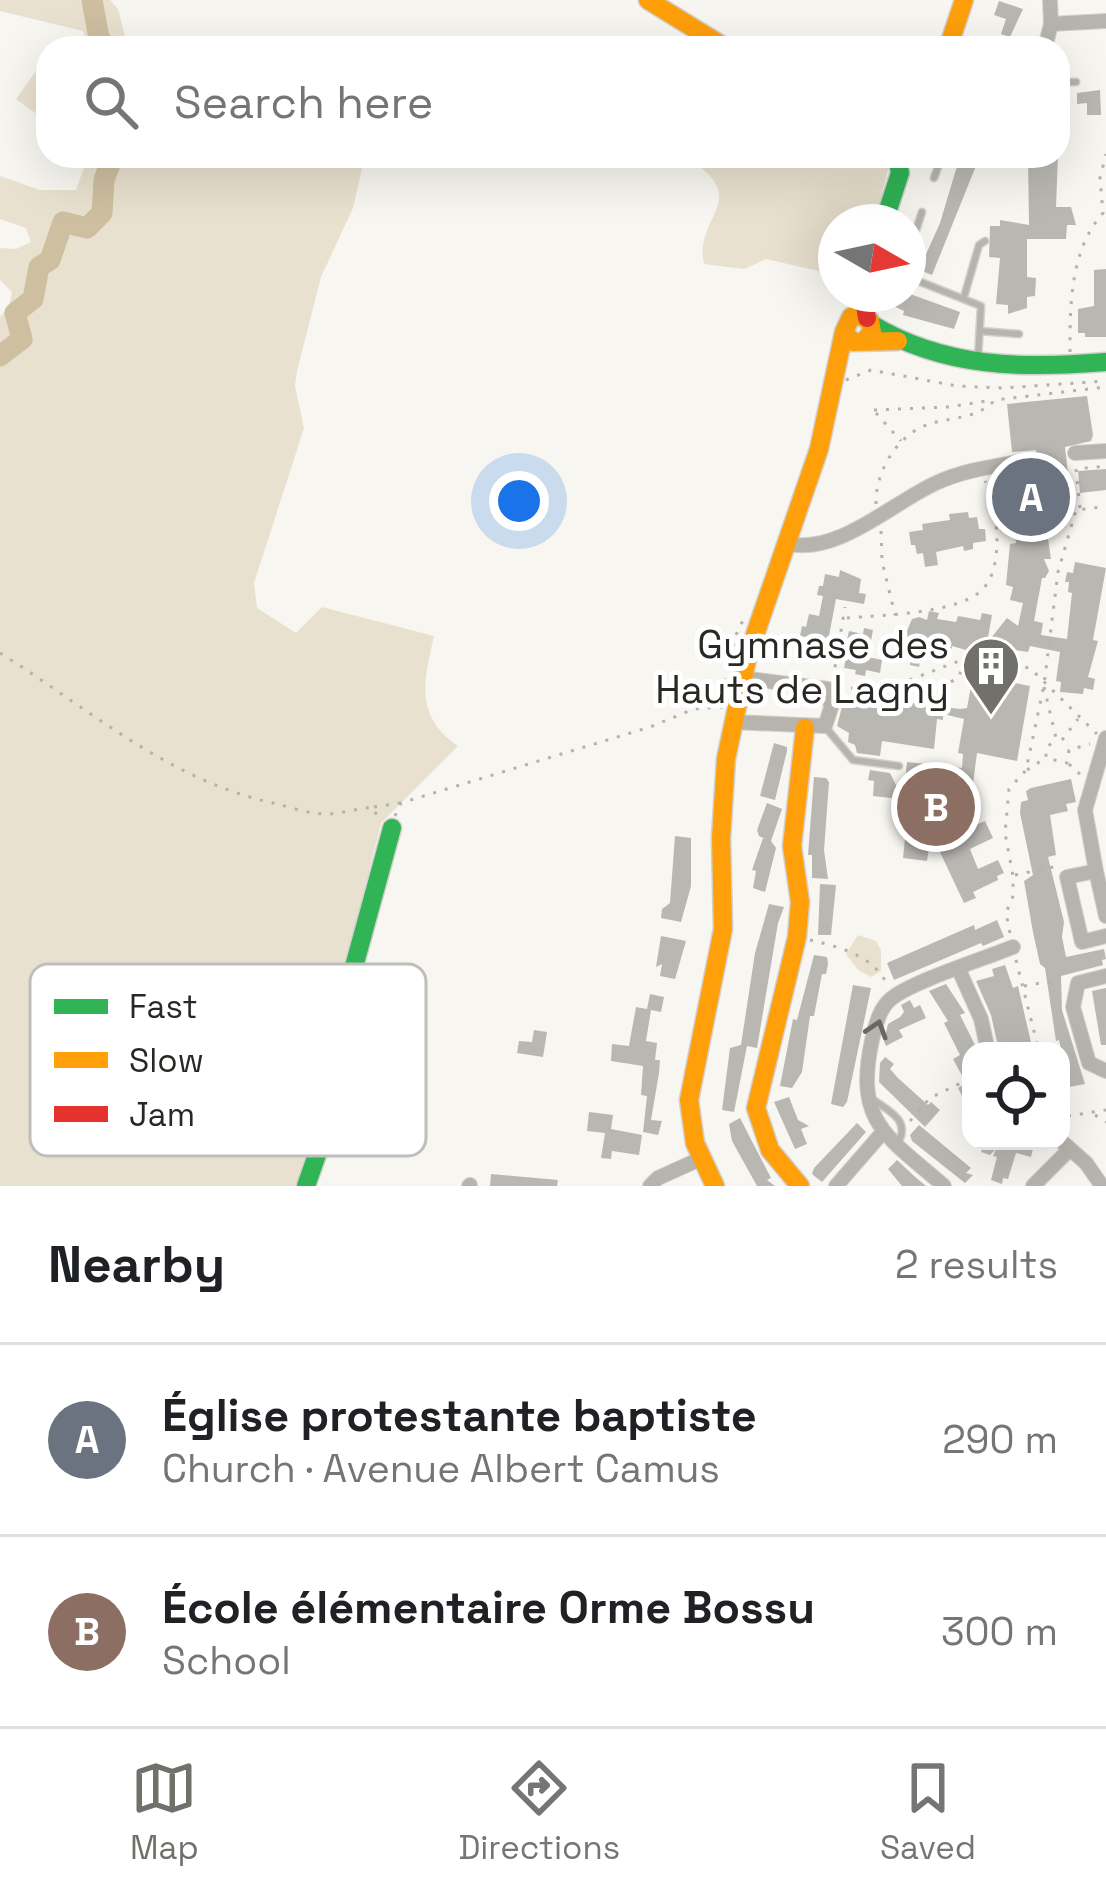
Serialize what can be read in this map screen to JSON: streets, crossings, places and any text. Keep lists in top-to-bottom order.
{
  "places": {
    "building": ["Gymnase des Hauts de Lagny"]
  },
  "legend": ["Fast", "Slow", "Jam"],
  "north": "right",
  "page": {
    "search": "Search here",
    "pins": ["A", "B"],
    "heading": ["Nearby", "2 results"],
    "list": [
      {
        "mark": "A",
        "name": "Église protestante baptiste",
        "note": "Church · Avenue Albert Camus",
        "value": "290 m"
      },
      {
        "mark": "B",
        "name": "École élémentaire Orme Bossu",
        "note": "School",
        "value": "300 m"
      }
    ],
    "nav": ["Map", "Directions", "Saved"]
  }
}
